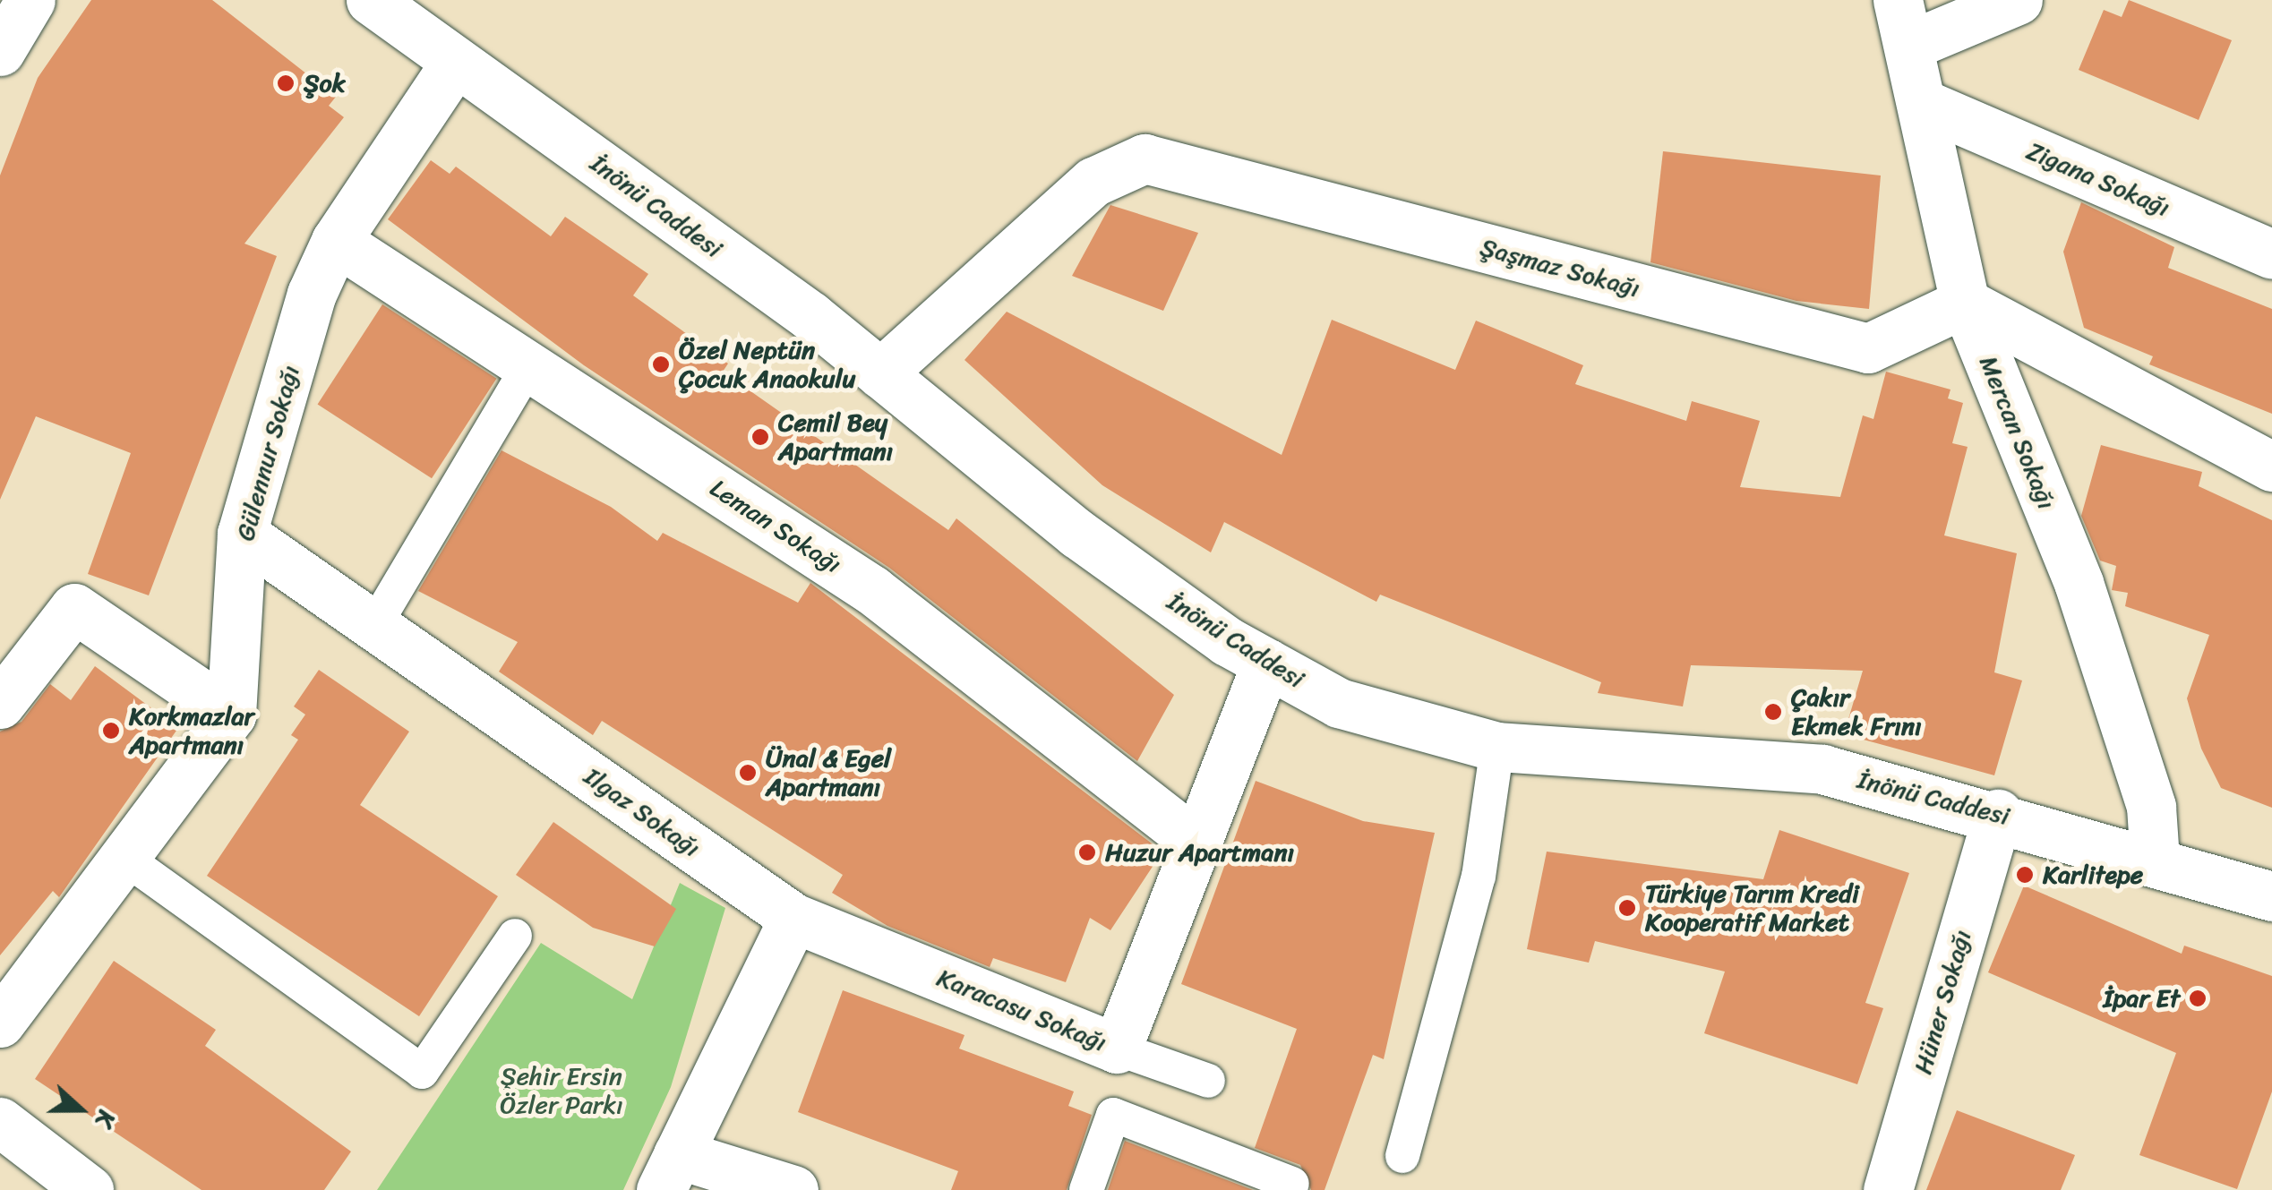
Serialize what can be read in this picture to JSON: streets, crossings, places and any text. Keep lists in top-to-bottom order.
{
  "streets": {
    "street": [
      "Zigana Sokağı",
      "İnönü Caddesi",
      "Şaşmaz Sokağı",
      "Mercan Sokağı",
      "Gülennur Sokağı",
      "Leman Sokağı",
      "Ilgaz Sokağı",
      "Hüner Sokağı",
      "Karacasu Sokağı"
    ]
  },
  "crossings": [
    ["Zigana Sokağı", "Mercan Sokağı"],
    ["İnönü Caddesi", "Şaşmaz Sokağı"],
    ["İnönü Caddesi", "Mercan Sokağı"],
    ["İnönü Caddesi", "Gülennur Sokağı"],
    ["İnönü Caddesi", "Hüner Sokağı"],
    ["İnönü Caddesi", "Karacasu Sokağı"],
    ["Şaşmaz Sokağı", "Mercan Sokağı"],
    ["Gülennur Sokağı", "Leman Sokağı"],
    ["Gülennur Sokağı", "Ilgaz Sokağı"],
    ["Leman Sokağı", "Karacasu Sokağı"],
    ["Ilgaz Sokağı", "Karacasu Sokağı"]
  ],
  "parks": ["Şehir Ersin Özler Parkı"],
  "places": [
    "Şok",
    "Özel Neptün Çocuk Anaokulu",
    "Cemil Bey Apartmanı",
    "Çakır Ekmek Frını",
    "Korkmazlar Apartmanı",
    "Ünal & Egel Apartmanı",
    "Huzur Apartmanı",
    "Karlitepe",
    "Türkiye Tarım Kredi Kooperatif Market",
    "İpar Et"
  ],
  "north": "right"
}
